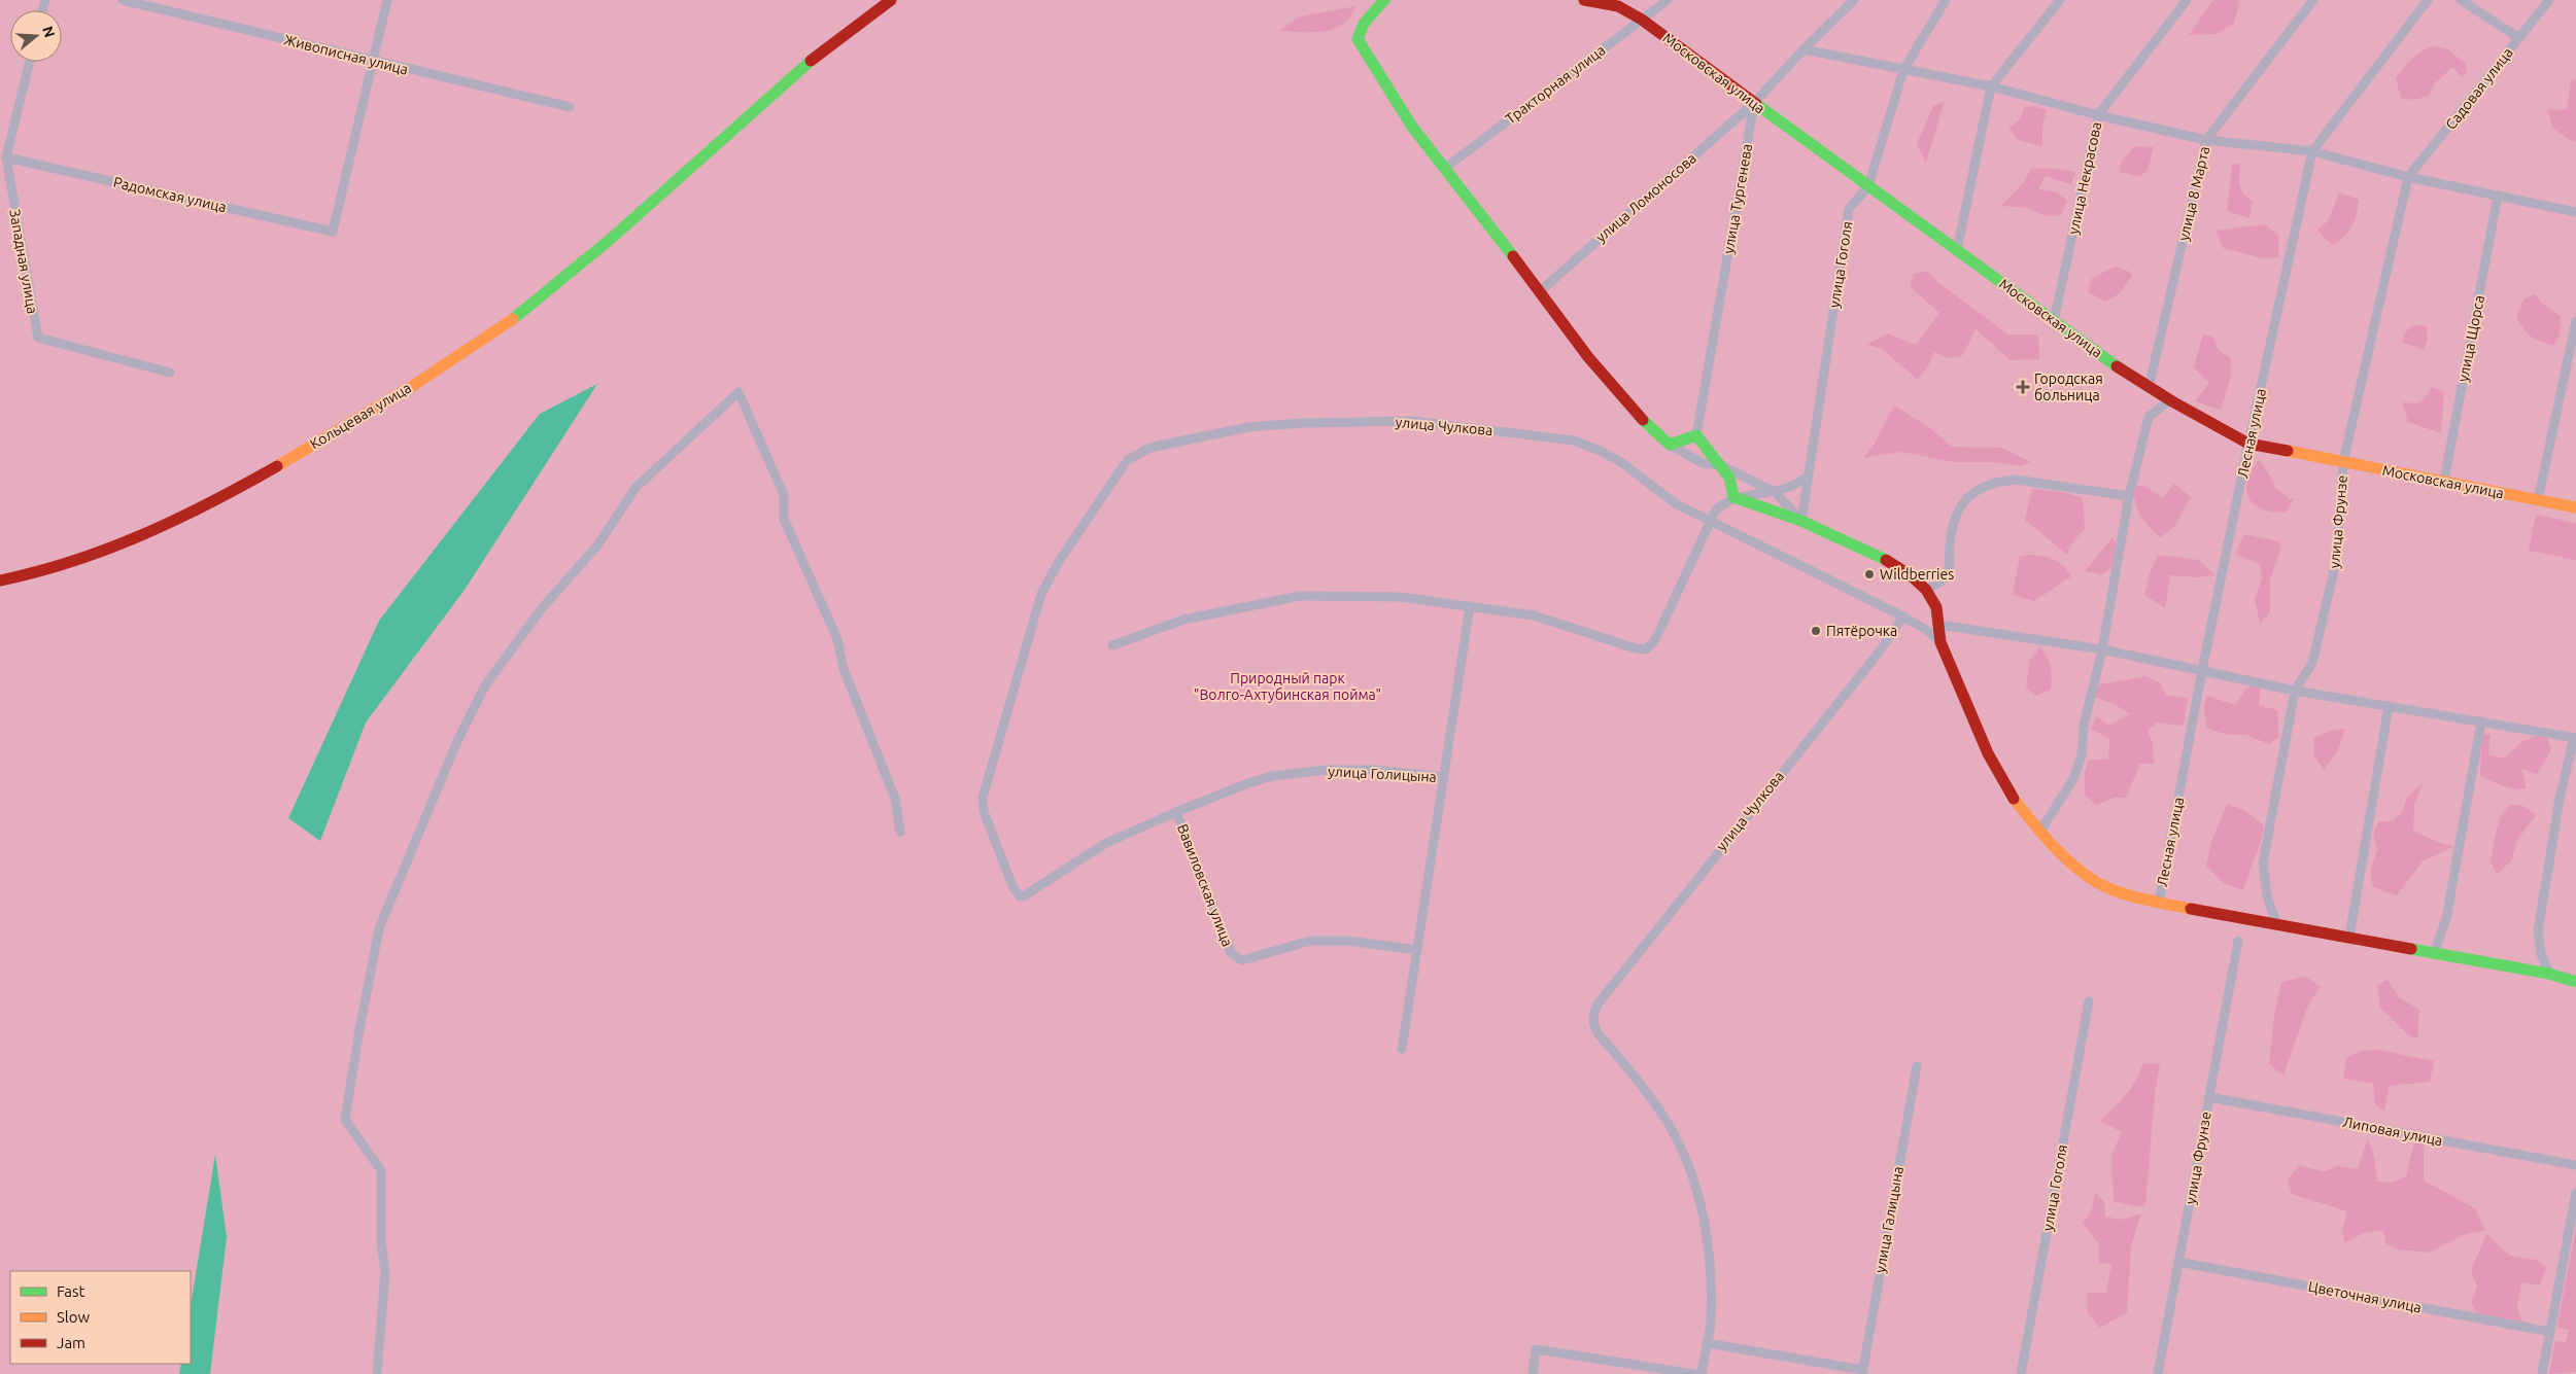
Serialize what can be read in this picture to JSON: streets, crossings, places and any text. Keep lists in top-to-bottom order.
{
  "streets": {
    "street": [
      "Живописная улица",
      "Московская улица",
      "Тракторная улица",
      "Садовая улица",
      "улица Некрасова",
      "улица 8 Марта",
      "Радомская улица",
      "улица Ломоносова",
      "улица Тургенева",
      "Западная улица",
      "улица Гоголя",
      "улица Щорса",
      "Кольцевая улица",
      "улица Чулкова",
      "Лесная улица",
      "улица Фрунзе",
      "улица Голицына",
      "Вавиловская улица",
      "Липовая улица",
      "улица Галицына",
      "Цветочная улица"
    ]
  },
  "crossings": [
    ["Живописная улица", "Радомская улица"],
    ["Московская улица", "Тракторная улица"],
    ["Московская улица", "улица Некрасова"],
    ["Московская улица", "улица 8 Марта"],
    ["Московская улица", "улица Ломоносова"],
    ["Московская улица", "улица Тургенева"],
    ["Московская улица", "улица Гоголя"],
    ["Московская улица", "улица Щорса"],
    ["Московская улица", "Лесная улица"],
    ["Московская улица", "улица Фрунзе"],
    ["Садовая улица", "улица Фрунзе"],
    ["Радомская улица", "Западная улица"],
    ["улица Ломоносова", "улица Тургенева"],
    ["улица Чулкова", "улица Голицына"],
    ["улица Фрунзе", "Липовая улица"],
    ["улица Фрунзе", "Цветочная улица"],
    ["улица Голицына", "Вавиловская улица"]
  ],
  "parks": ["Природный парк \"Волго-Ахтубинская пойма\""],
  "places": {
    "health": ["Городская больница"],
    "other": ["Wildberries", "Пятёрочка"]
  },
  "legend": ["Fast", "Slow", "Jam"],
  "north": "right"
}
